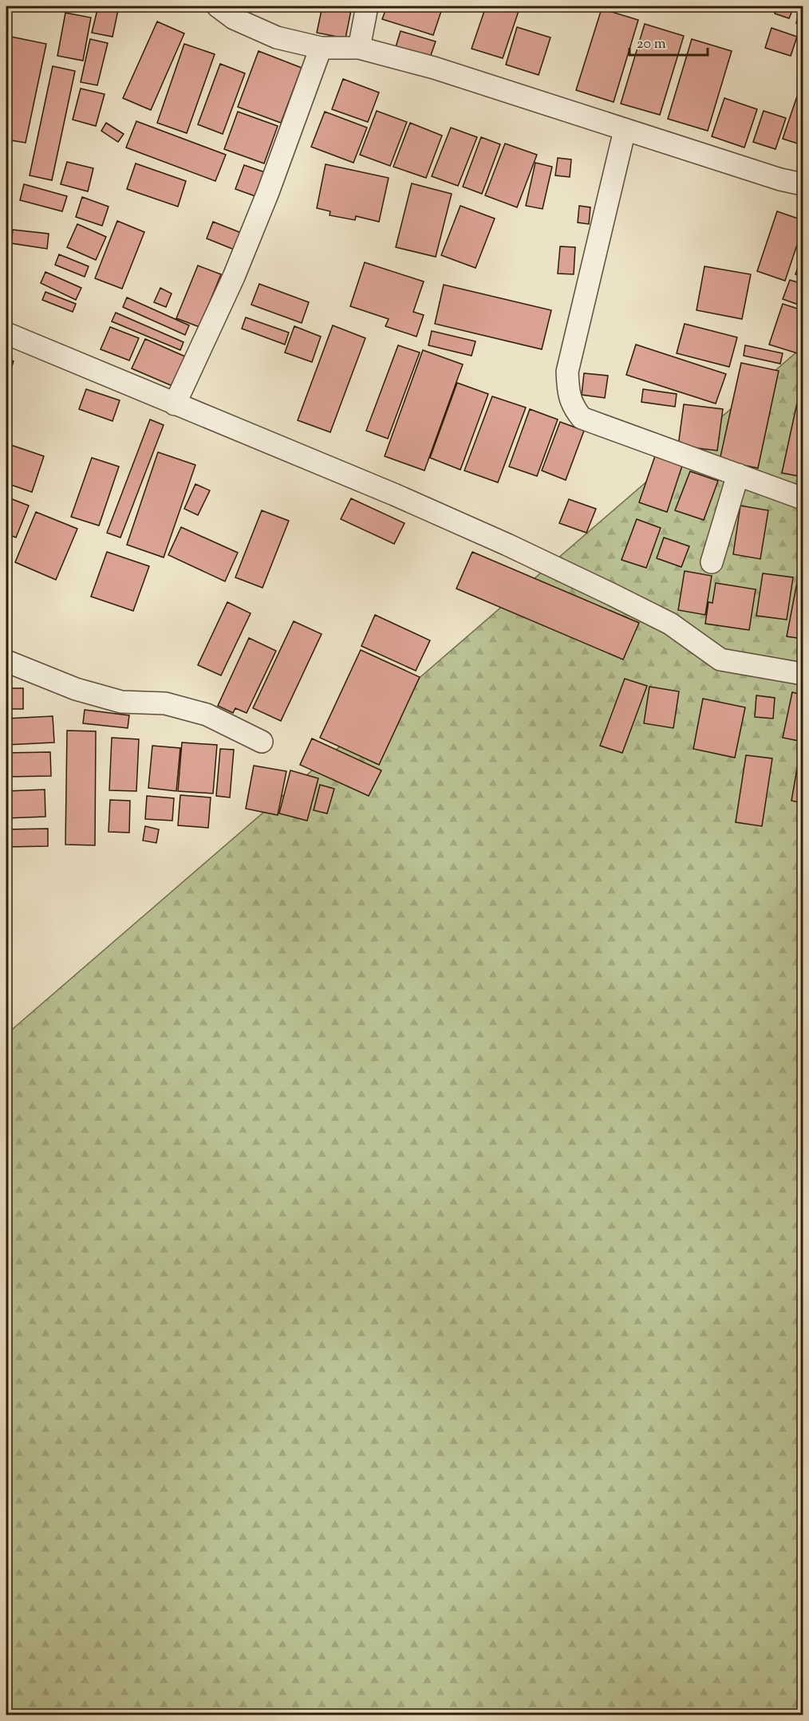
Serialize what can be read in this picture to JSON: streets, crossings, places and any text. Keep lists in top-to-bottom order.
{
  "scale_bar": "20 m"
}
